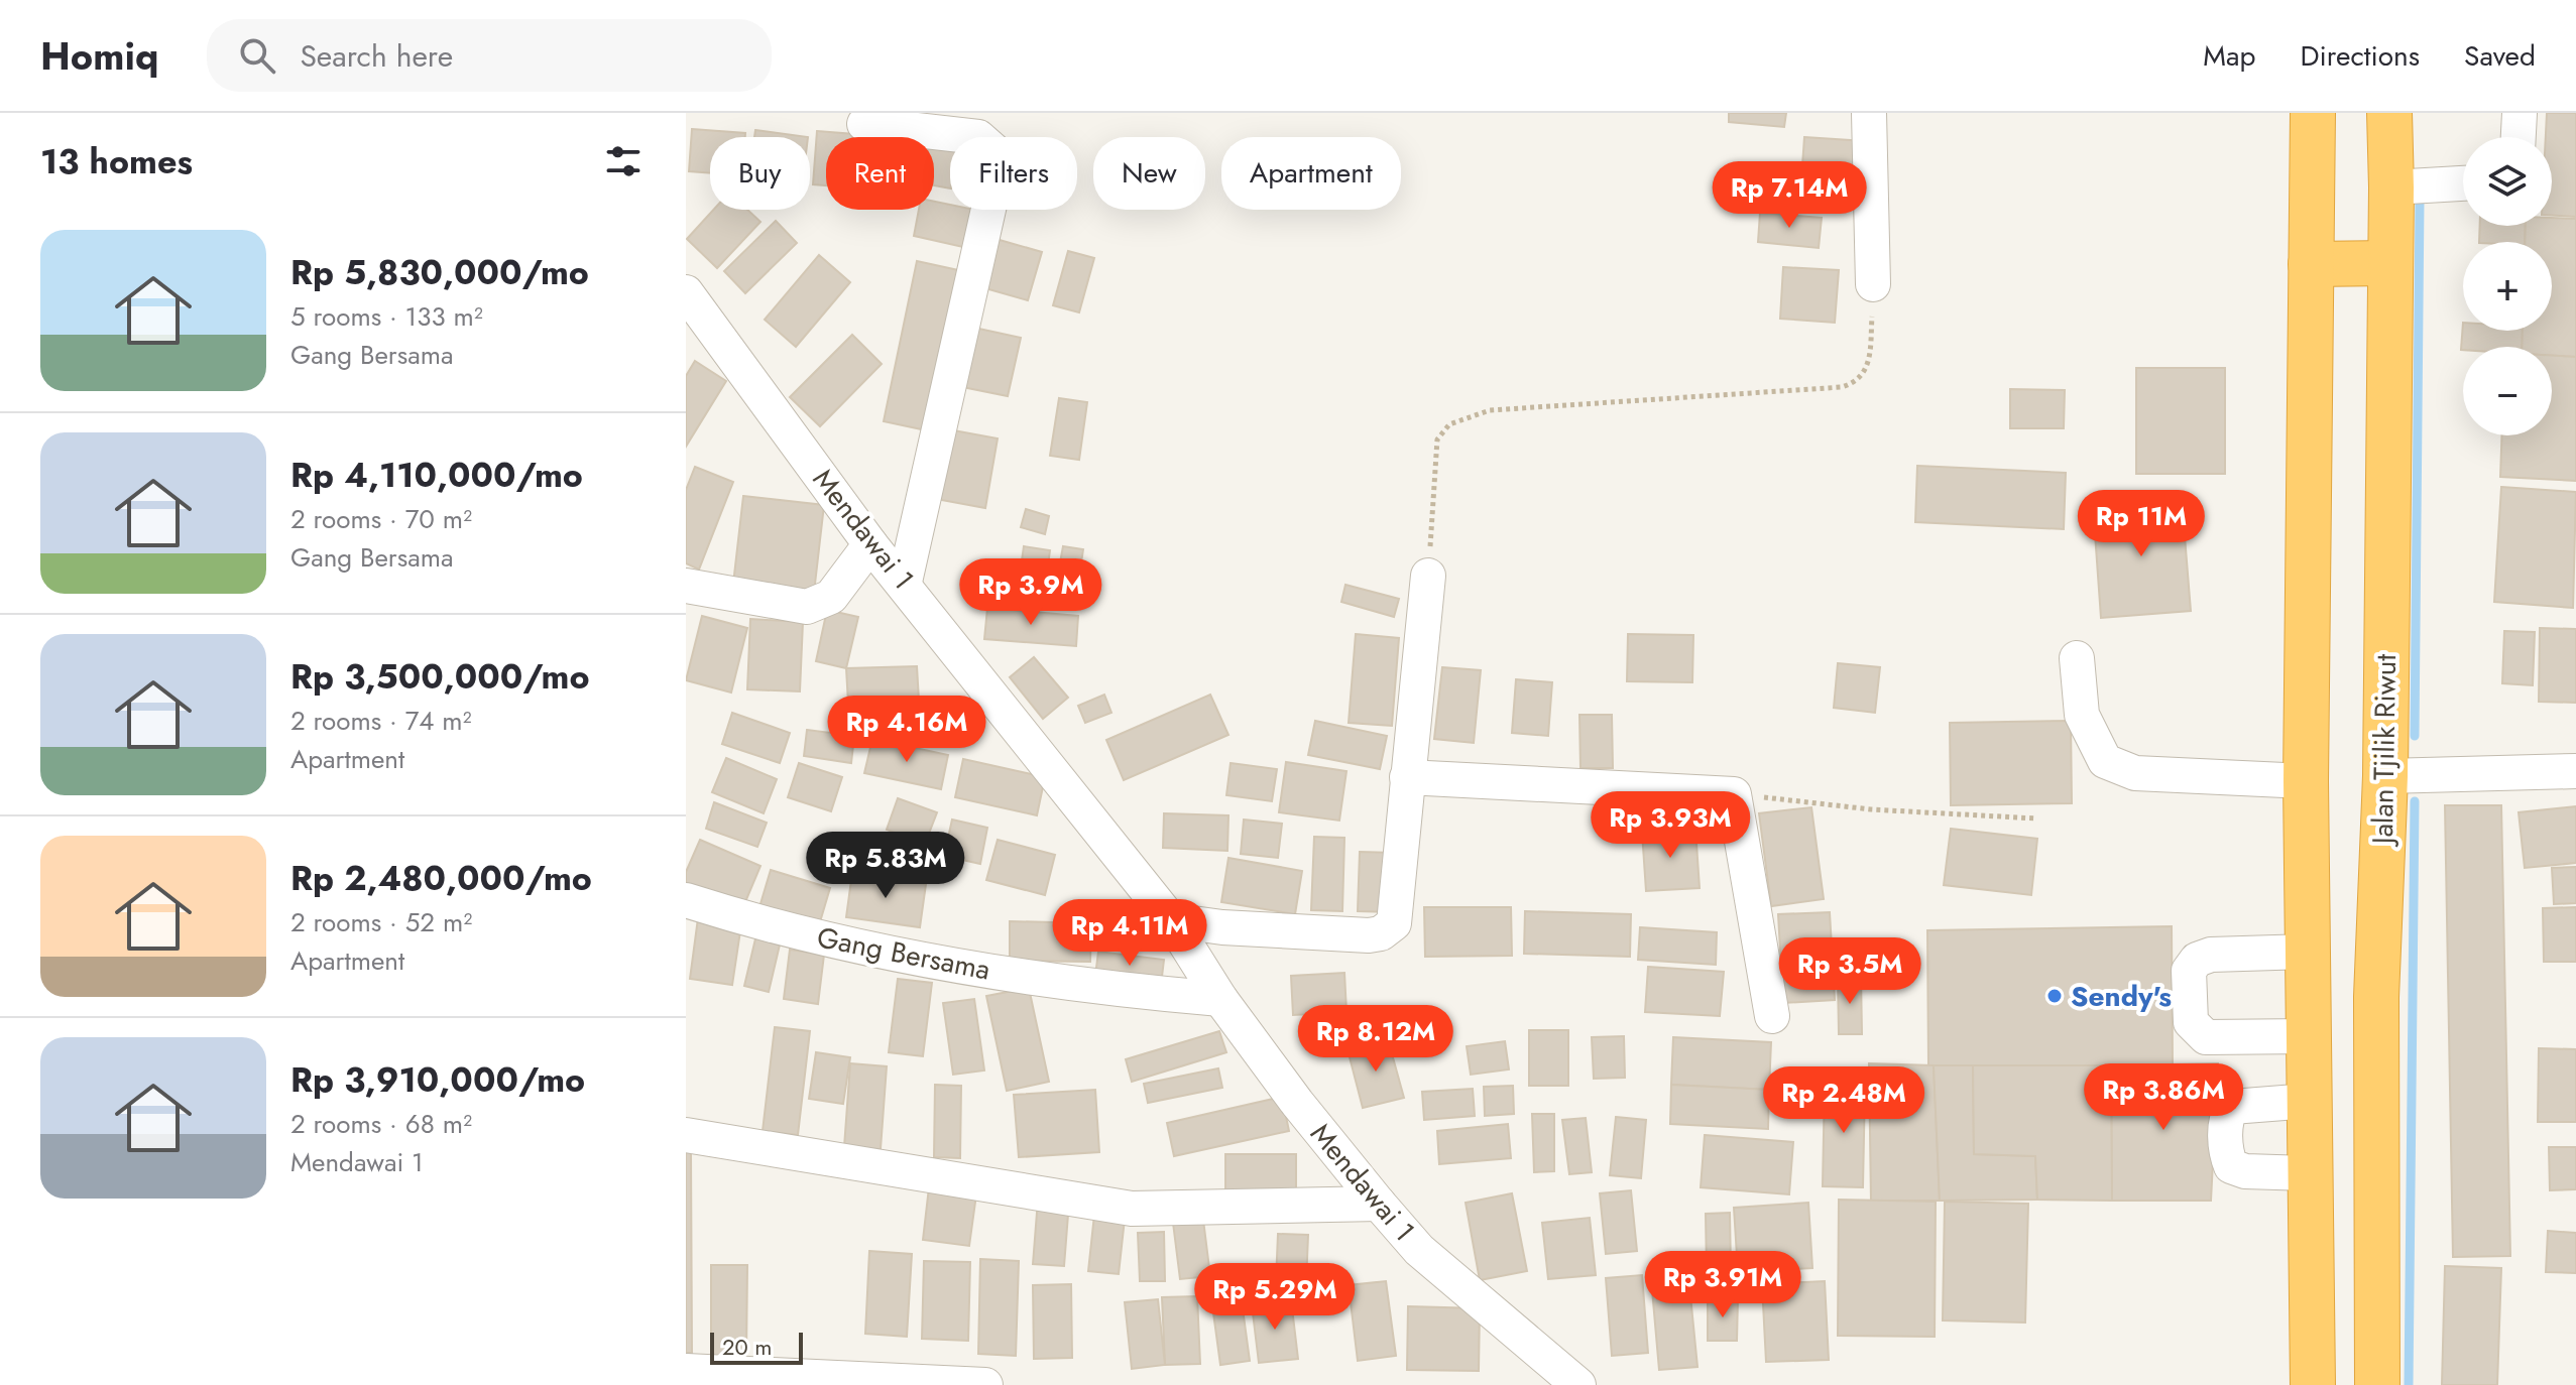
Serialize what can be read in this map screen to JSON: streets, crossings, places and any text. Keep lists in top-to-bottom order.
{
  "streets": {
    "highway": ["Jalan Tjilik Riwut"],
    "street": ["Mendawai 1", "Gang Bersama"]
  },
  "crossings": [
    ["Mendawai 1", "Gang Bersama"]
  ],
  "places": ["Sendy's"],
  "scale_bar": "20 m",
  "page": {
    "header": "Homiq",
    "search": "Search here",
    "nav": ["Map", "Directions", "Saved"],
    "heading": "13 homes",
    "map_buttons": ["+", "−"],
    "chip": [
      "Buy",
      "Rent",
      "Filters",
      "New",
      "Apartment"
    ],
    "price": [
      "Rp 7.14M",
      "Rp 11M",
      "Rp 3.9M",
      "Rp 4.16M",
      "Rp 3.93M",
      "Rp 5.83M",
      "Rp 4.11M",
      "Rp 3.5M",
      "Rp 8.12M",
      "Rp 3.86M",
      "Rp 2.48M",
      "Rp 3.91M",
      "Rp 5.29M"
    ],
    "list": [
      {
        "name": "Rp 5,830,000/mo",
        "note": "5 rooms · 133 m² · Gang Bersama"
      },
      {
        "name": "Rp 4,110,000/mo",
        "note": "2 rooms · 70 m² · Gang Bersama"
      },
      {
        "name": "Rp 3,500,000/mo",
        "note": "2 rooms · 74 m² · Apartment"
      },
      {
        "name": "Rp 2,480,000/mo",
        "note": "2 rooms · 52 m² · Apartment"
      },
      {
        "name": "Rp 3,910,000/mo",
        "note": "2 rooms · 68 m² · Mendawai 1"
      }
    ],
    "scale": "20 m"
  }
}
